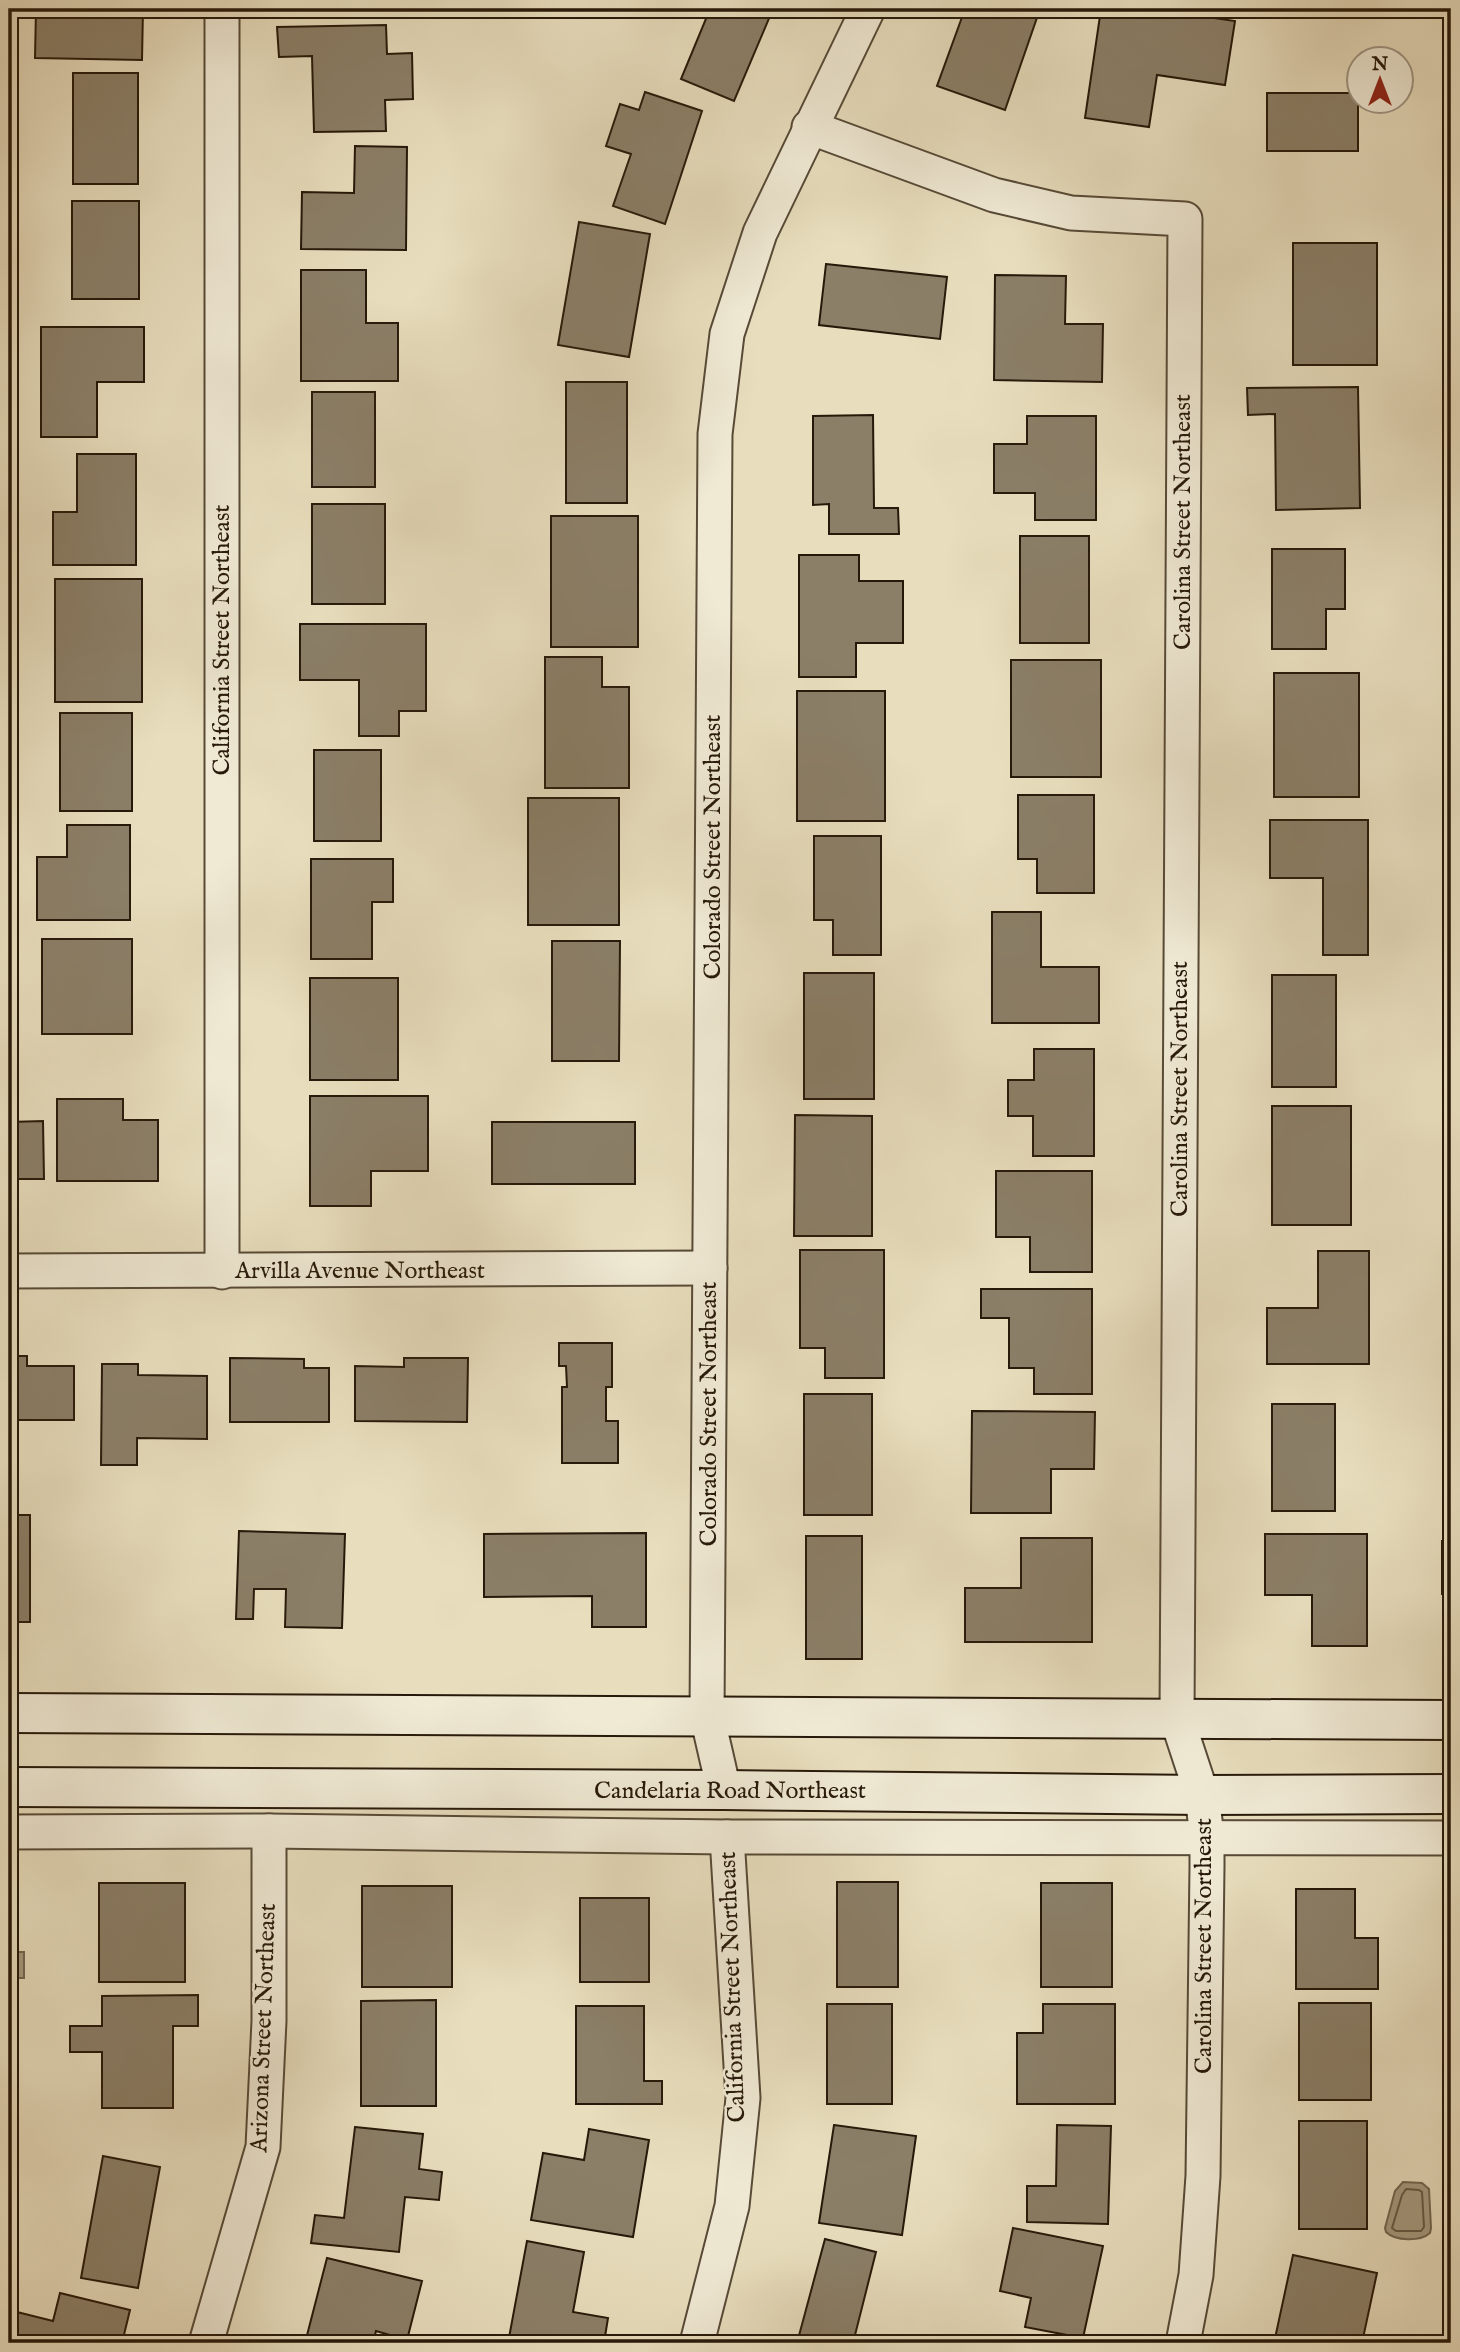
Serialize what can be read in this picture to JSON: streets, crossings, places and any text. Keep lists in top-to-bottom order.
{
  "streets": {
    "main road": ["Candelaria Road Northeast"],
    "street": [
      "Carolina Street Northeast",
      "California Street Northeast",
      "Colorado Street Northeast",
      "Arvilla Avenue Northeast",
      "Arizona Street Northeast"
    ]
  },
  "crossings": [
    ["Carolina Street Northeast", "Colorado Street Northeast"],
    ["Carolina Street Northeast", "Candelaria Road Northeast"],
    ["California Street Northeast", "Arvilla Avenue Northeast"],
    ["Colorado Street Northeast", "Arvilla Avenue Northeast"]
  ],
  "north": "top"
}
